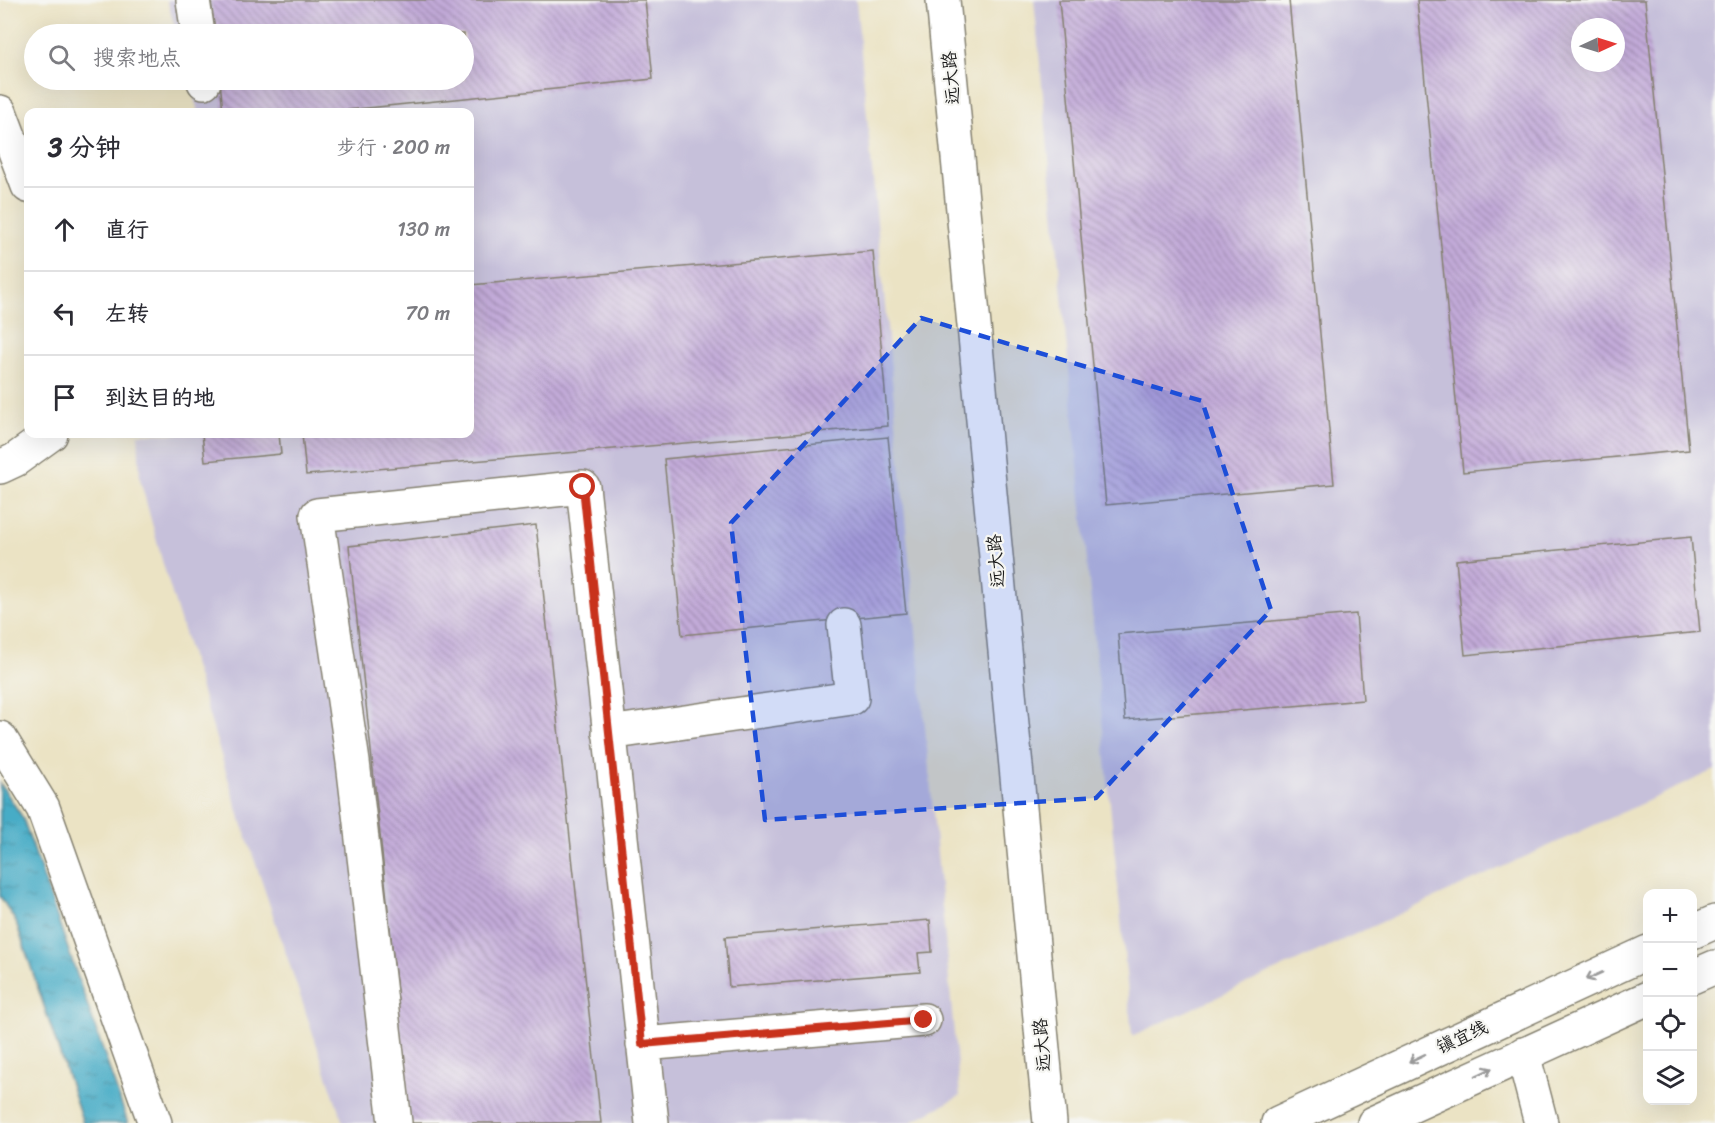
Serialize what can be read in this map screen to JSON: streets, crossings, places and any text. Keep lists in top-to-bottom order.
{
  "streets": {
    "street": ["远大路", "镇宜线"]
  },
  "north": "right",
  "page": {
    "search": "搜索地点",
    "heading": ["3 分钟", "步行 · 200 m"],
    "list": [
      ["直行", "130 m"],
      ["左转", "70 m"],
      "到达目的地"
    ],
    "map_buttons": ["+", "−"]
  }
}
